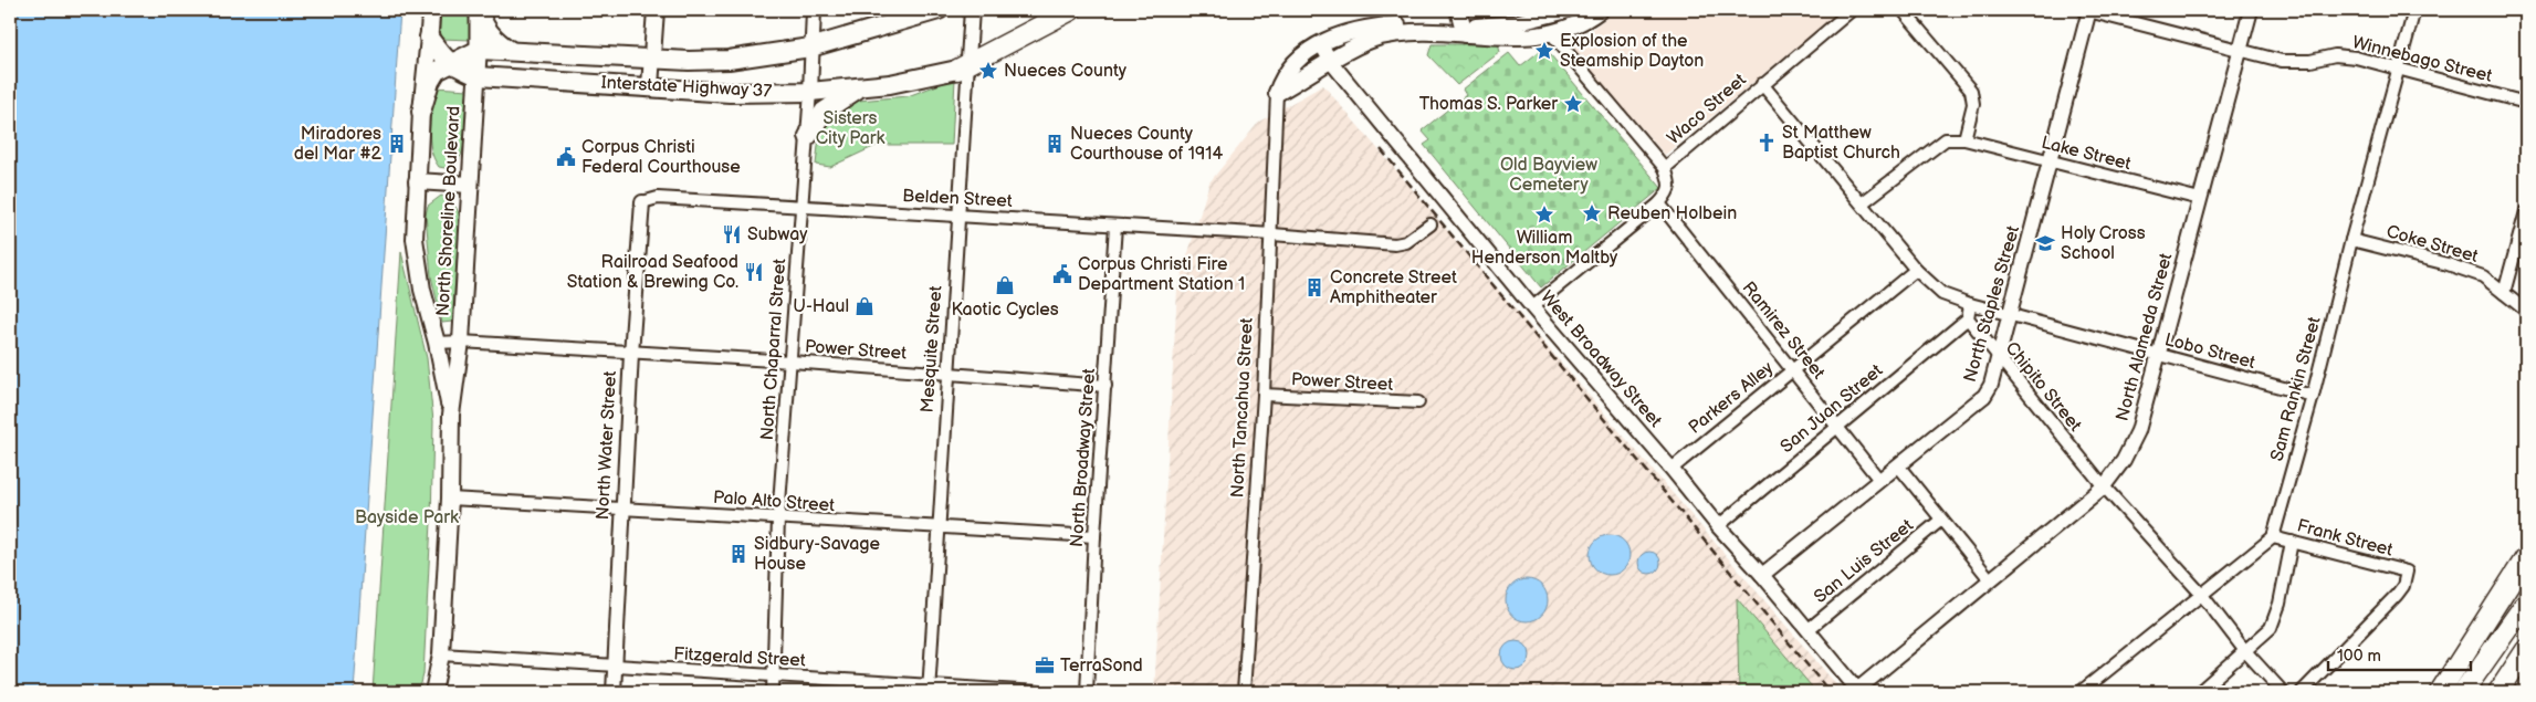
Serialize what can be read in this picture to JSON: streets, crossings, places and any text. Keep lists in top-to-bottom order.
{
  "streets": {
    "highway": ["Interstate Highway 37"],
    "main road": ["North Shoreline Boulevard"],
    "street": [
      "Winnebago Street",
      "Waco Street",
      "Lake Street",
      "Belden Street",
      "Coke Street",
      "North Staples Street",
      "Ramirez Street",
      "North Alameda Street",
      "North Chaparral Street",
      "Mesquite Street",
      "Power Street",
      "Lobo Street",
      "West Broadway Street",
      "Chipito Street",
      "Sam Rankin Street",
      "Parkers Alley",
      "North Tancahua Street",
      "San Juan Street",
      "North Water Street",
      "North Broadway Street",
      "Palo Alto Street",
      "Frank Street",
      "San Luis Street",
      "Fitzgerald Street"
    ]
  },
  "crossings": [
    ["Winnebago Street", "North Staples Street"],
    ["Winnebago Street", "North Alameda Street"],
    ["Winnebago Street", "Sam Rankin Street"],
    ["Interstate Highway 37", "North Shoreline Boulevard"],
    ["Interstate Highway 37", "North Chaparral Street"],
    ["Interstate Highway 37", "Mesquite Street"],
    ["Waco Street", "Ramirez Street"],
    ["Waco Street", "West Broadway Street"],
    ["Lake Street", "North Staples Street"],
    ["Lake Street", "North Alameda Street"],
    ["Belden Street", "North Chaparral Street"],
    ["Belden Street", "Mesquite Street"],
    ["Belden Street", "North Tancahua Street"],
    ["Belden Street", "North Water Street"],
    ["Belden Street", "North Broadway Street"],
    ["North Shoreline Boulevard", "Power Street"],
    ["North Shoreline Boulevard", "Palo Alto Street"],
    ["North Shoreline Boulevard", "Fitzgerald Street"],
    ["Coke Street", "Sam Rankin Street"],
    ["North Staples Street", "Ramirez Street"],
    ["North Staples Street", "Lobo Street"],
    ["North Staples Street", "West Broadway Street"],
    ["North Staples Street", "Chipito Street"],
    ["Ramirez Street", "Parkers Alley"],
    ["Ramirez Street", "San Juan Street"],
    ["North Alameda Street", "Lobo Street"],
    ["North Alameda Street", "West Broadway Street"],
    ["North Alameda Street", "Chipito Street"],
    ["North Chaparral Street", "Power Street"],
    ["North Chaparral Street", "Palo Alto Street"],
    ["North Chaparral Street", "Fitzgerald Street"],
    ["Mesquite Street", "Power Street"],
    ["Mesquite Street", "Palo Alto Street"],
    ["Mesquite Street", "Fitzgerald Street"],
    ["Power Street", "North Tancahua Street"],
    ["Power Street", "North Water Street"],
    ["Power Street", "North Broadway Street"],
    ["Lobo Street", "Sam Rankin Street"],
    ["West Broadway Street", "Parkers Alley"],
    ["West Broadway Street", "San Juan Street"],
    ["West Broadway Street", "San Luis Street"],
    ["Chipito Street", "San Juan Street"],
    ["Sam Rankin Street", "Frank Street"],
    ["North Water Street", "Palo Alto Street"],
    ["North Water Street", "Fitzgerald Street"],
    ["North Broadway Street", "Palo Alto Street"]
  ],
  "parks": ["Sisters City Park", "Old Bayview Cemetery", "Bayside Park"],
  "places": {
    "place": [
      "Explosion of the Steamship Dayton",
      "Nueces County",
      "Thomas S. Parker",
      "Reuben Holbein",
      "William Henderson Maltby"
    ],
    "church": ["St Matthew Baptist Church"],
    "building": [
      "Miradores del Mar #2",
      "Nueces County Courthouse of 1914",
      "Concrete Street Amphitheater",
      "Sidbury-Savage House"
    ],
    "public building": ["Corpus Christi Federal Courthouse", "Corpus Christi Fire Department Station 1"],
    "restaurant": ["Subway", "Railroad Seafood Station & Brewing Co."],
    "school or university": ["Holy Cross School"],
    "shop": ["Kaotic Cycles", "U-Haul"],
    "office": ["TerraSond"]
  },
  "scale_bar": "100 m"
}
